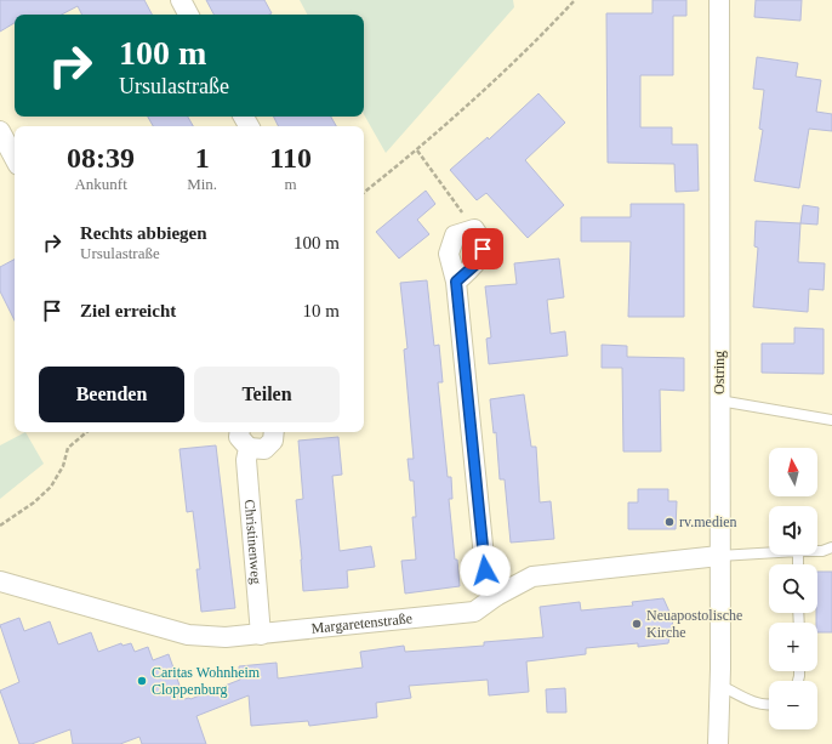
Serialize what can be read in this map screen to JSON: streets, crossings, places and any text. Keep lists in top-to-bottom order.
{
  "streets": {
    "street": ["Ostring", "Christinenweg", "Margaretenstraße"]
  },
  "crossings": [
    ["Ostring", "Margaretenstraße"],
    ["Christinenweg", "Margaretenstraße"]
  ],
  "places": ["rv.medien", "Neuapostolische Kirche", "Caritas Wohnheim Cloppenburg"],
  "north": "top",
  "page": {
    "turn": ["100 m", "Ursulastraße"],
    "eta": [
      "08:39",
      "Ankunft",
      "1",
      "Min.",
      "110",
      "m"
    ],
    "list": [
      {
        "name": "Rechts abbiegen",
        "note": "Ursulastraße",
        "value": "100 m"
      },
      {
        "name": "Ziel erreicht",
        "value": "10 m"
      }
    ],
    "buttons": ["Beenden", "Teilen"],
    "map_buttons": ["+", "−"]
  }
}
